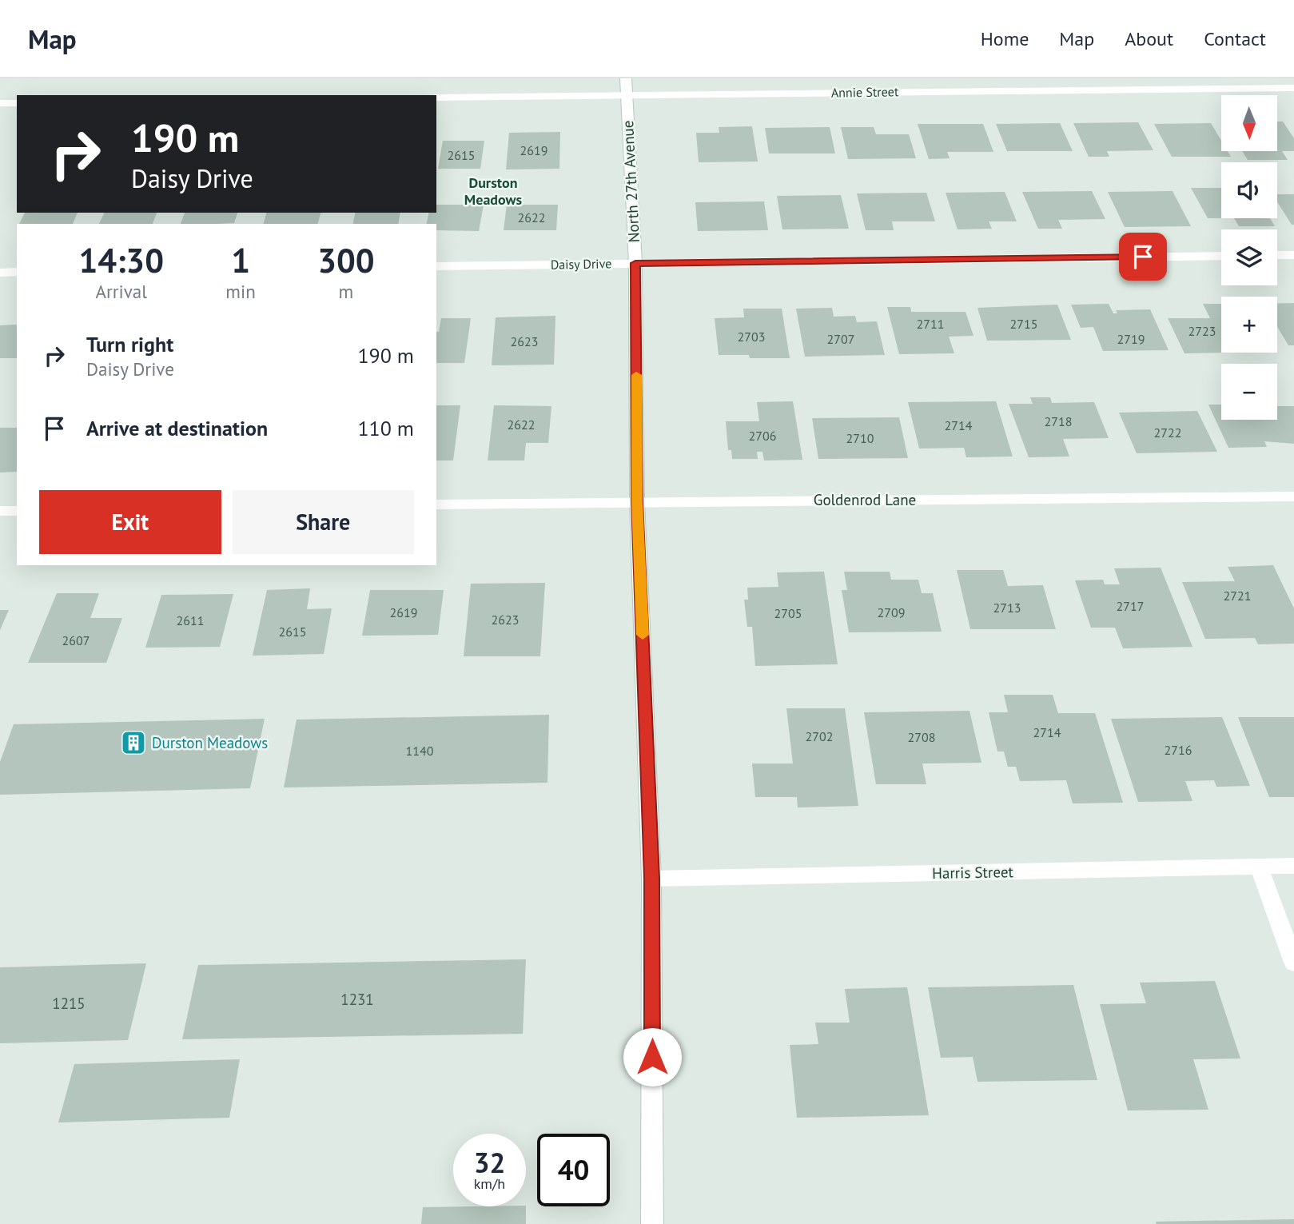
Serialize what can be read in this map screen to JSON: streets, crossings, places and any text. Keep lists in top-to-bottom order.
{
  "streets": {
    "street": [
      "Annie Street",
      "North 27th Avenue",
      "Daisy Drive",
      "Goldenrod Lane",
      "Harris Street"
    ]
  },
  "crossings": [
    ["Annie Street", "North 27th Avenue"],
    ["North 27th Avenue", "Daisy Drive"],
    ["North 27th Avenue", "Goldenrod Lane"],
    ["North 27th Avenue", "Harris Street"]
  ],
  "districts": ["Durston Meadows"],
  "places": {
    "building": ["Durston Meadows"]
  },
  "house_numbers": [
    "2619",
    "2615",
    "2622",
    "2711",
    "2715",
    "2723",
    "2703",
    "2707",
    "2719",
    "2623",
    "2718",
    "2622",
    "2714",
    "2722",
    "2706",
    "2710",
    "2721",
    "2717",
    "2713",
    "2619",
    "2709",
    "2705",
    "2623",
    "2611",
    "2615",
    "2607",
    "2714",
    "2702",
    "2708",
    "2716",
    "1140",
    "1231",
    "1215"
  ],
  "north": "bottom",
  "page": {
    "header": "Map",
    "nav": [
      "Home",
      "Map",
      "About",
      "Contact"
    ],
    "map_buttons": ["+", "−"],
    "turn": ["190 m", "Daisy Drive"],
    "eta": [
      "14:30",
      "Arrival",
      "1",
      "min",
      "300",
      "m"
    ],
    "list": [
      {
        "name": "Turn right",
        "note": "Daisy Drive",
        "value": "190 m"
      },
      {
        "name": "Arrive at destination",
        "value": "110 m"
      }
    ],
    "buttons": ["Exit", "Share"],
    "speed": "32 km/h",
    "limit": "40"
  }
}
